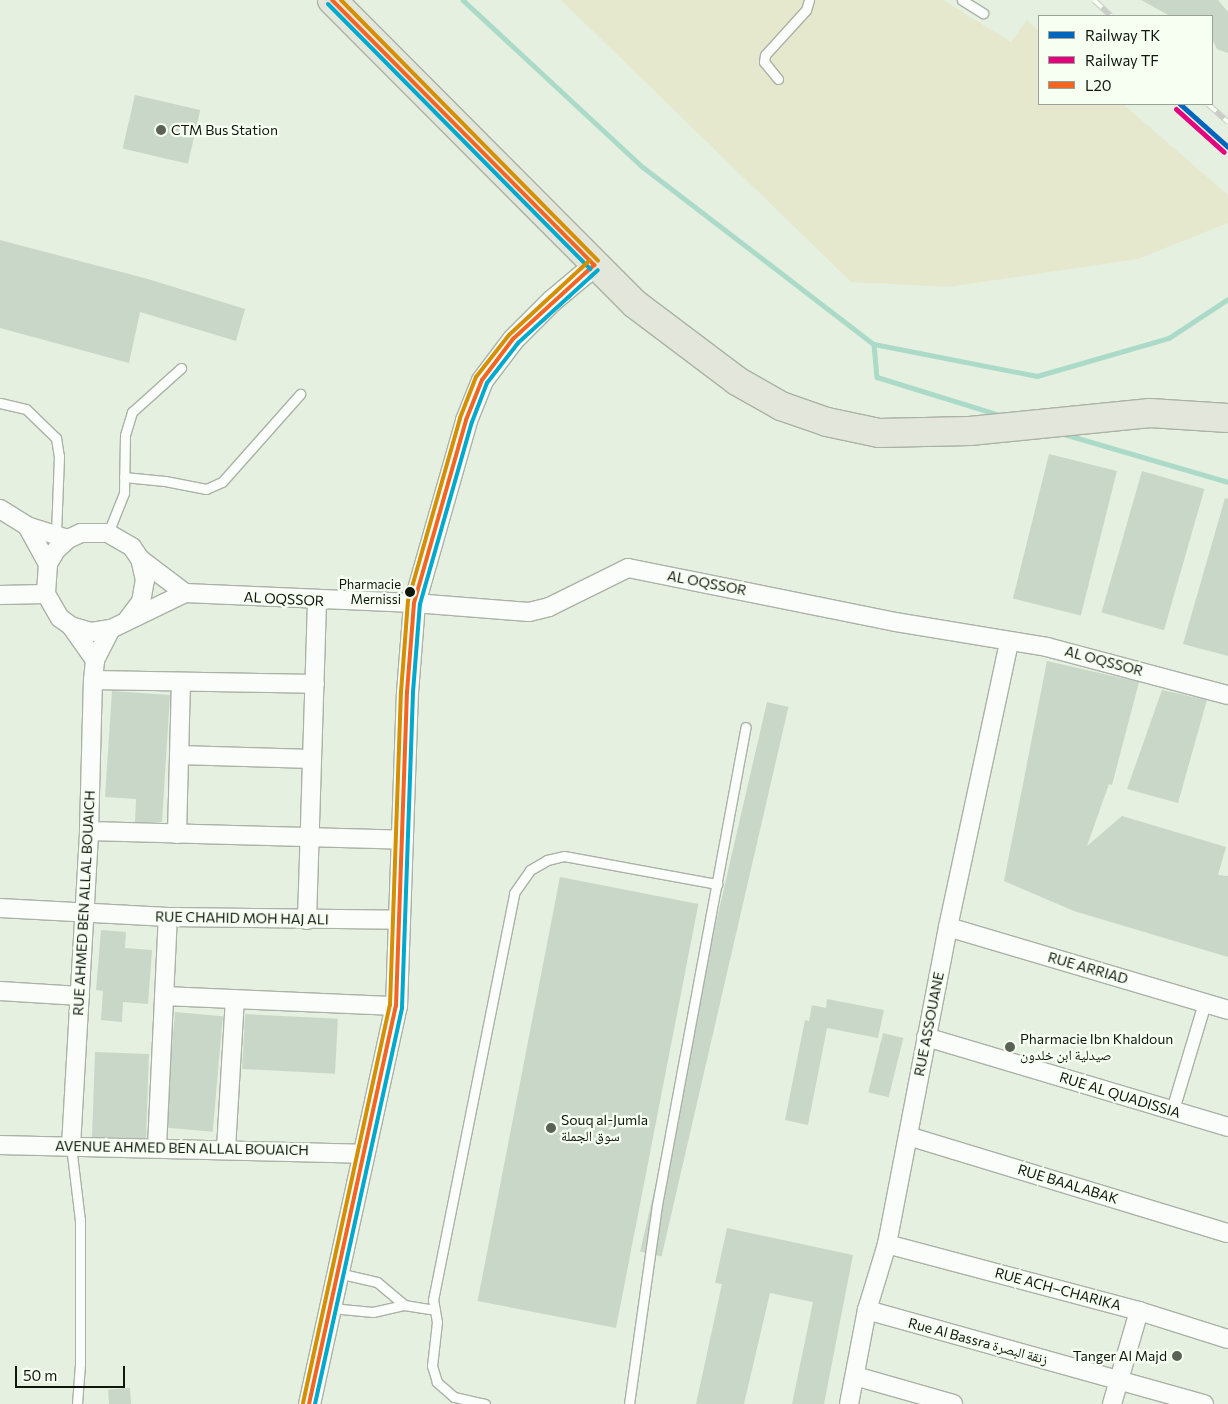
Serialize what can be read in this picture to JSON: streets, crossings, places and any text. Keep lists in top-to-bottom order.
{
  "streets": {
    "street": [
      "AL OQSSOR",
      "RUE AHMED BEN ALLAL BOUAICH",
      "RUE CHAHID MOH HAJ ALI",
      "RUE ARRIAD",
      "RUE ASSOUANE",
      "RUE AL QUADISSIA",
      "AVENUE AHMED BEN ALLAL BOUAICH",
      "RUE BAALABAK",
      "RUE ACH–CHARIKA",
      "Rue Al Bassra زنقة البصرة"
    ]
  },
  "crossings": [
    ["AL OQSSOR", "RUE AHMED BEN ALLAL BOUAICH"],
    ["AL OQSSOR", "RUE ASSOUANE"],
    ["RUE AHMED BEN ALLAL BOUAICH", "RUE CHAHID MOH HAJ ALI"],
    ["RUE AHMED BEN ALLAL BOUAICH", "AVENUE AHMED BEN ALLAL BOUAICH"],
    ["RUE ARRIAD", "RUE ASSOUANE"],
    ["RUE ASSOUANE", "RUE AL QUADISSIA"],
    ["RUE ASSOUANE", "RUE BAALABAK"],
    ["RUE ASSOUANE", "RUE ACH–CHARIKA"],
    ["RUE ASSOUANE", "Rue Al Bassra زنقة البصرة"]
  ],
  "places": [
    "CTM Bus Station",
    "Pharmacie Mernissi",
    "Pharmacie Ibn Khaldoun صيدلية ابن خلدون",
    "Souq al-Jumla سوق الجملة",
    "Tanger Al Majd"
  ],
  "lines": ["transit line L20", "rail line TK", "rail line TF"],
  "legend": ["Railway TK", "Railway TF", "L20"],
  "scale_bar": "50 m"
}
